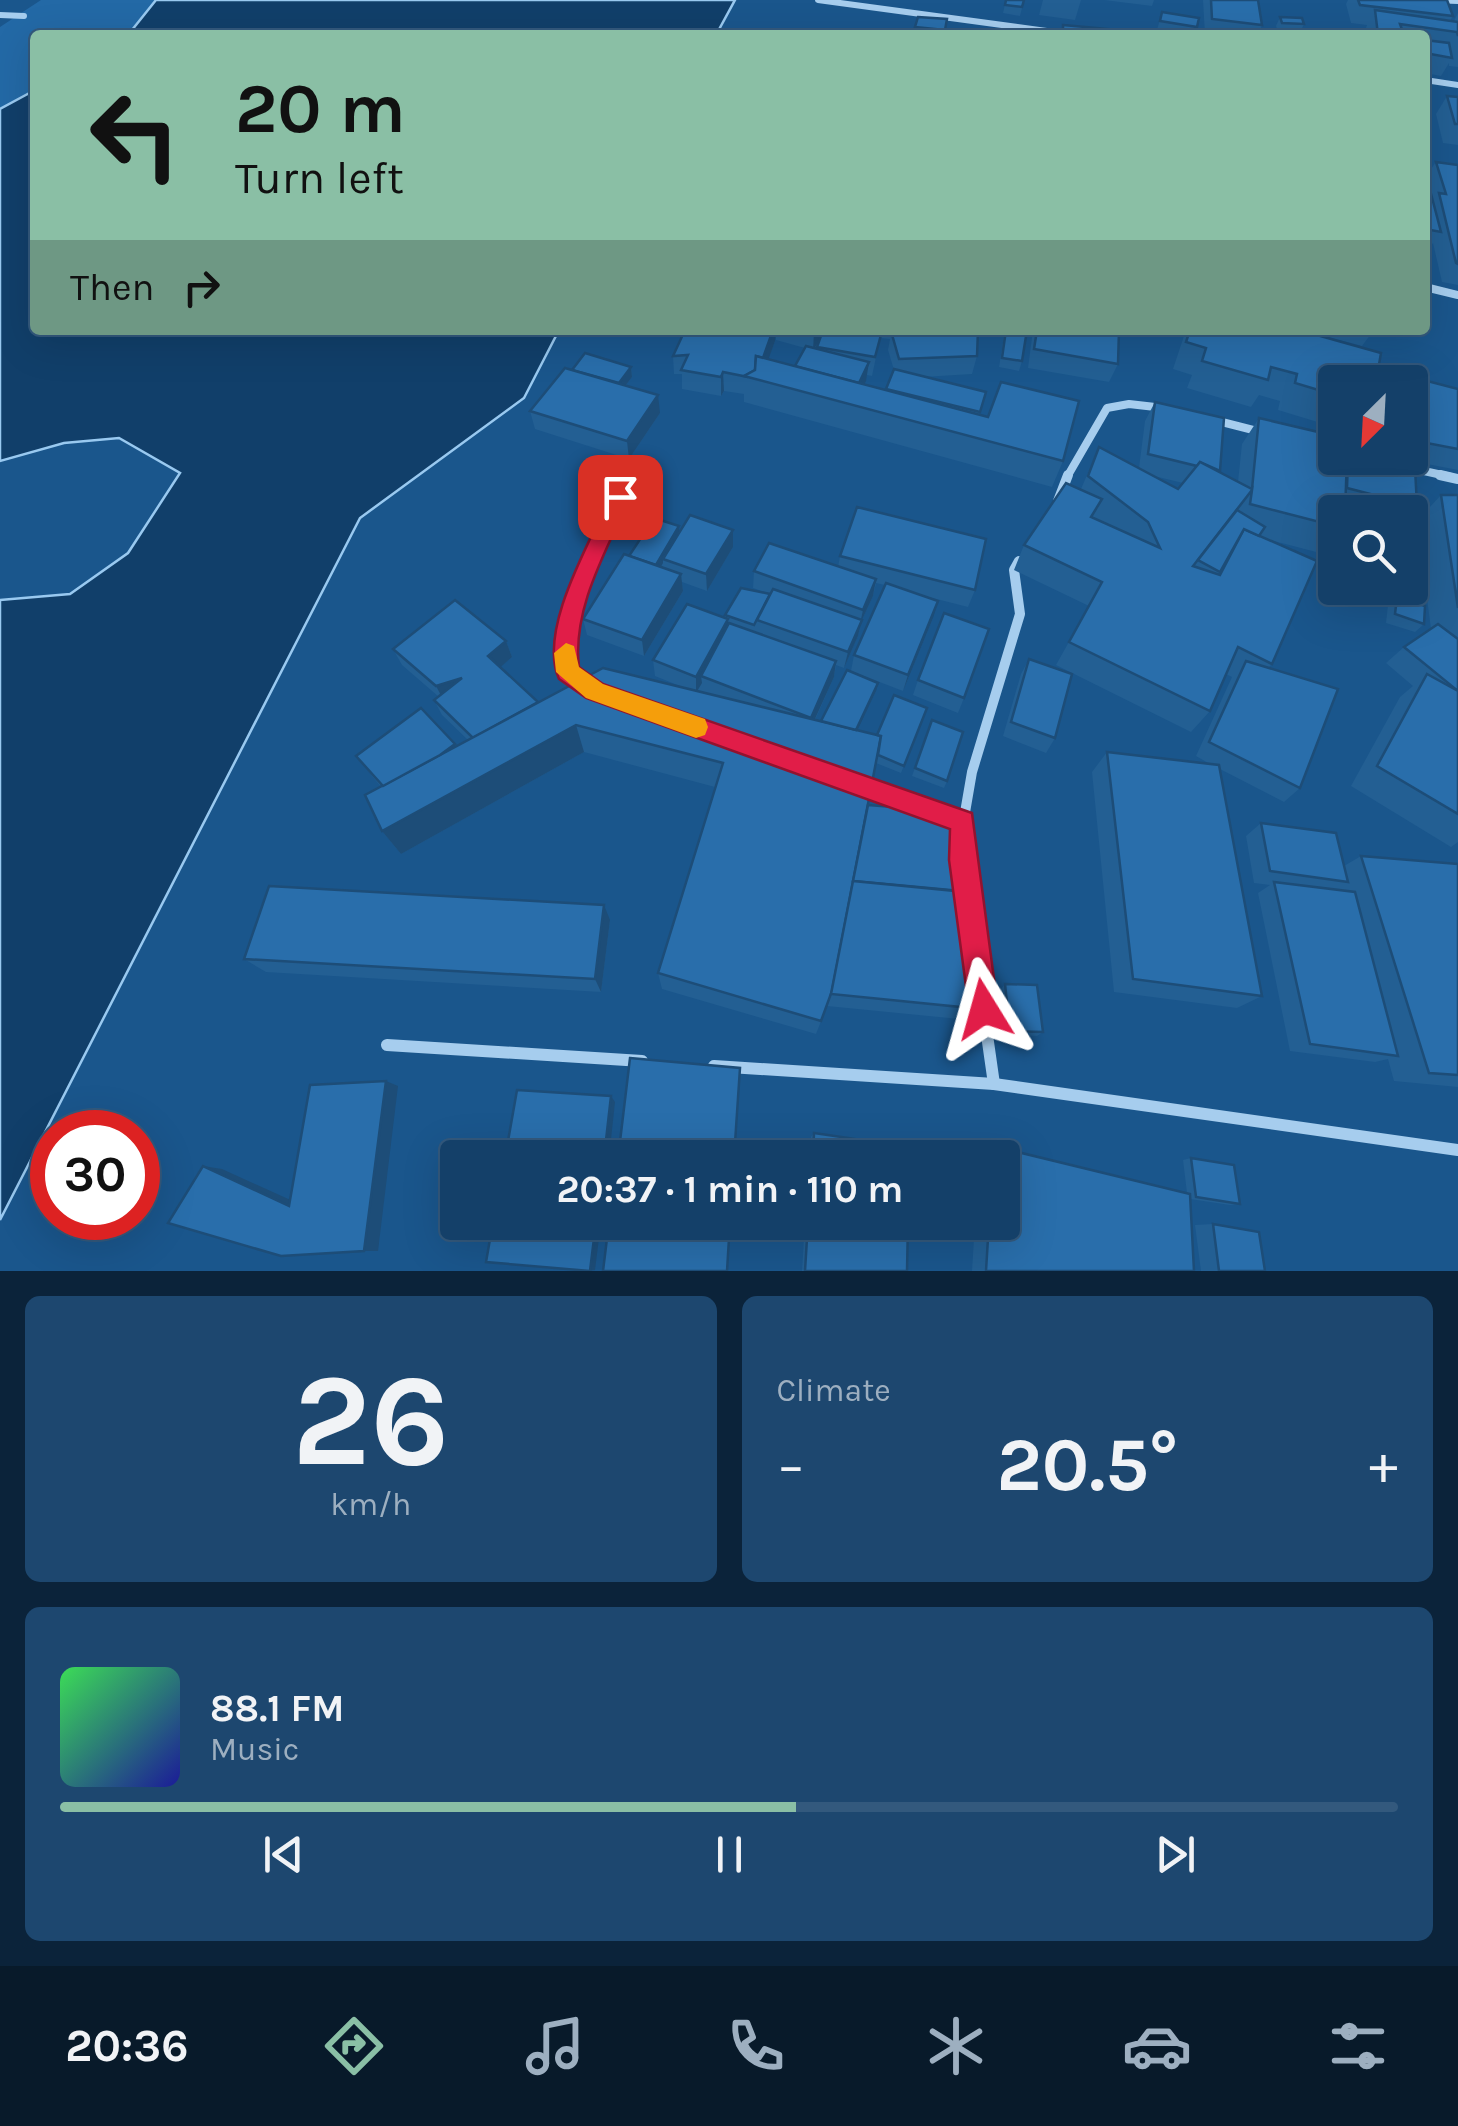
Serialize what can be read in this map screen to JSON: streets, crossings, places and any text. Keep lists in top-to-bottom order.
{
  "north": "bottom left",
  "page": {
    "turn": ["20 m", "Turn left"],
    "then": "Then",
    "limit": "30",
    "trip": "20:37 · 1 min · 110 m",
    "tile": [
      ["26", "km/h"],
      "Climate"
    ],
    "heat": ["−", "20.5°", "+"],
    "song": ["88.1 FM", "Music"],
    "tabs": "20:36"
  }
}
